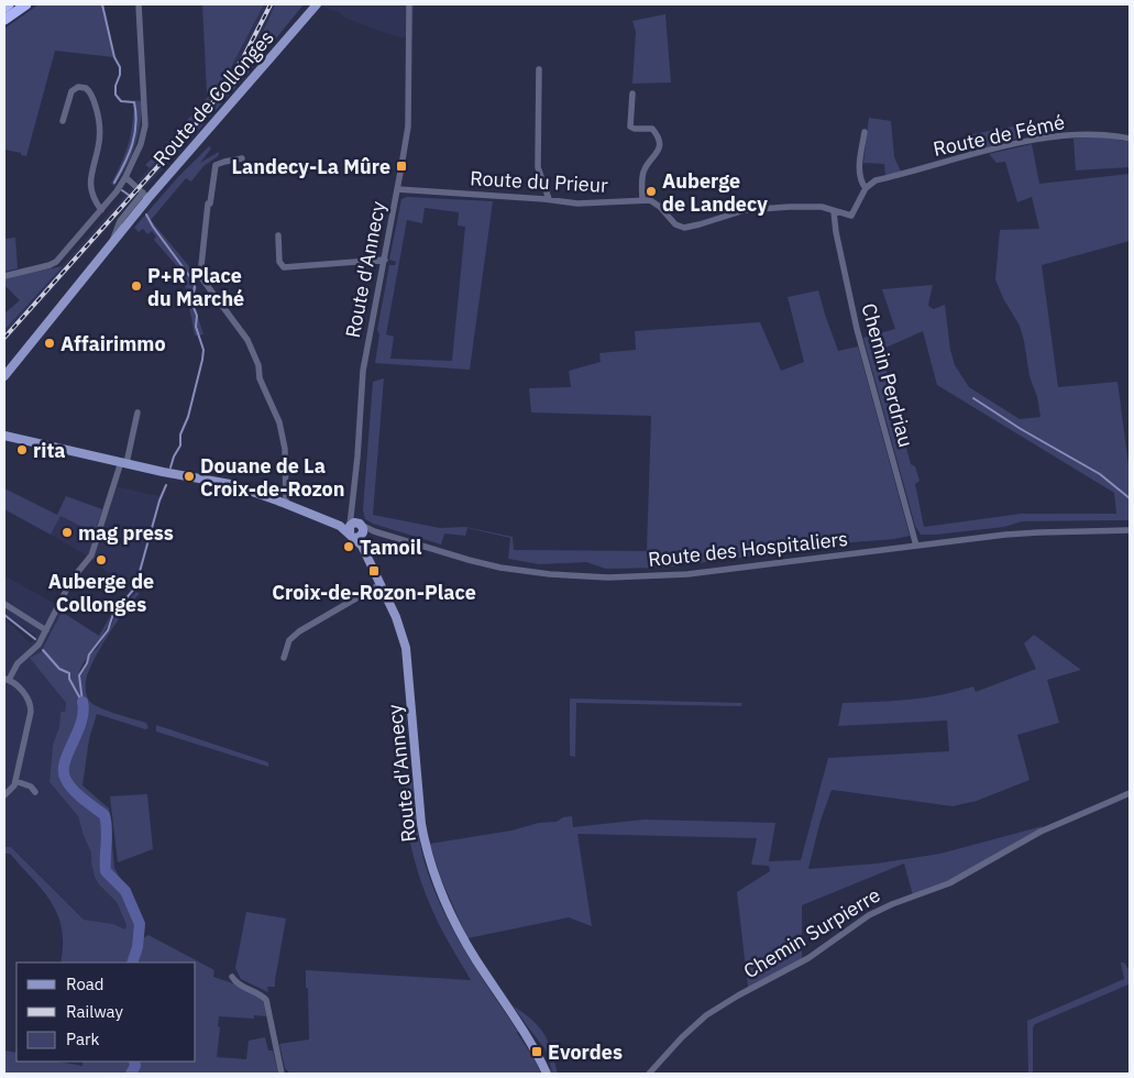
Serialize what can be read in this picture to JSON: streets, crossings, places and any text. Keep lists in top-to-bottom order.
{
  "streets": {
    "main road": ["Route de Collonges", "Route d'Annecy"],
    "street": [
      "Route de Fémé",
      "Route du Prieur",
      "Chemin Perdriau",
      "Route des Hospitaliers",
      "Chemin Surpierre"
    ]
  },
  "crossings": [
    ["Route du Prieur", "Route d'Annecy"],
    ["Route d'Annecy", "Route des Hospitaliers"],
    ["Chemin Perdriau", "Route des Hospitaliers"]
  ],
  "places": {
    "transit": ["Landecy-La Mûre", "Croix-de-Rozon-Place", "Evordes"],
    "other": [
      "Auberge de Landecy",
      "P+R Place du Marché",
      "Affairimmo",
      "rita",
      "Douane de La Croix-de-Rozon",
      "mag press",
      "Tamoil",
      "Auberge de Collonges"
    ]
  },
  "legend": ["Road", "Railway", "Park"]
}
